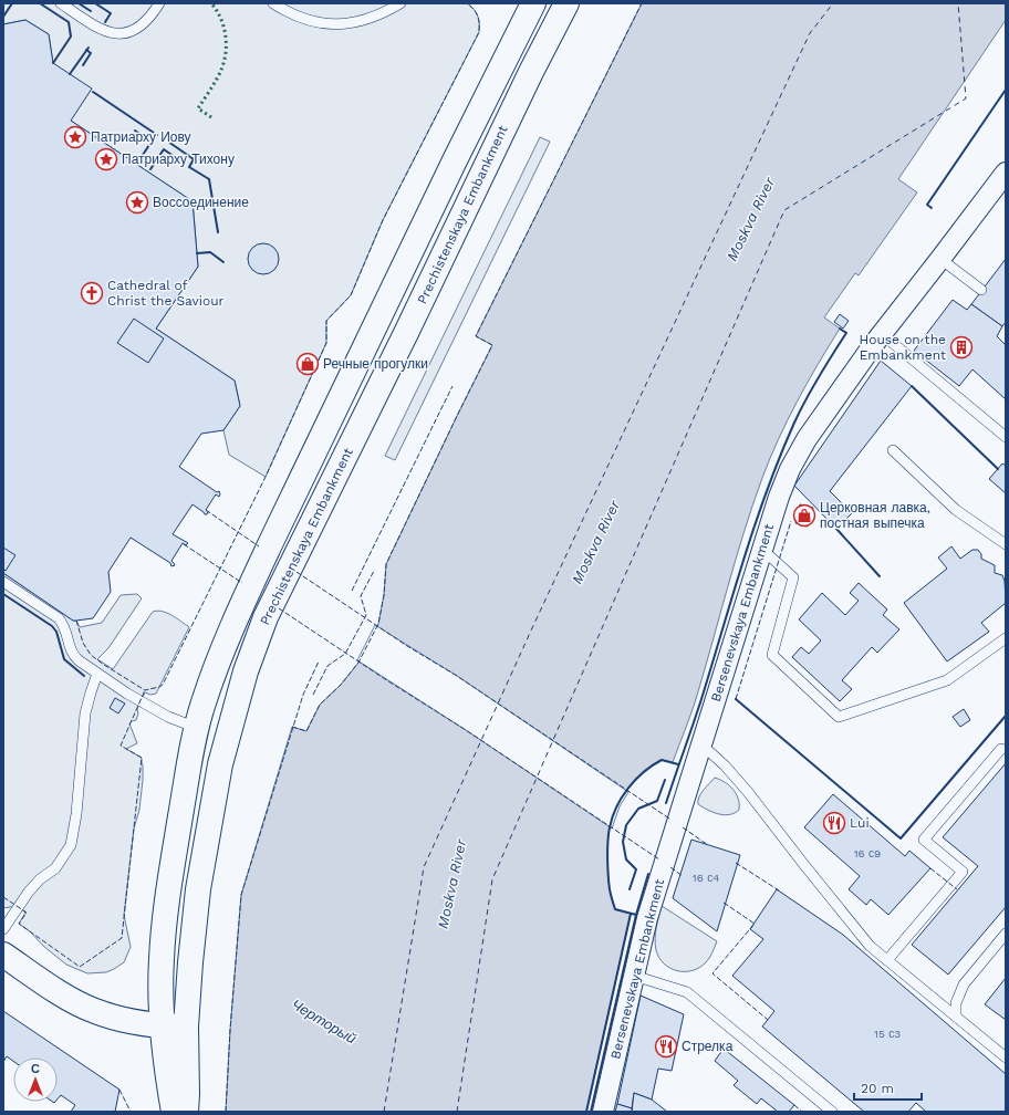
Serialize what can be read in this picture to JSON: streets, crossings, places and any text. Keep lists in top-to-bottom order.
{
  "streets": {
    "main road": ["Prechistenskaya Embankment"],
    "street": ["Bersenevskaya Embankment"]
  },
  "water": ["Moskva River", "Черторый"],
  "places": {
    "place": ["Патриарху Иову", "Патриарху Тихону", "Воссоединение"],
    "church": ["Cathedral of Christ the Saviour"],
    "building": ["House on the Embankment"],
    "shop": ["Речные прогулки", "Церковная лавка, постная выпечка"],
    "restaurant": ["Lui", "Стрелка"]
  },
  "house_numbers": ["16 с9", "16 с4", "15 с3"],
  "scale_bar": "20 m",
  "north": "top"
}
